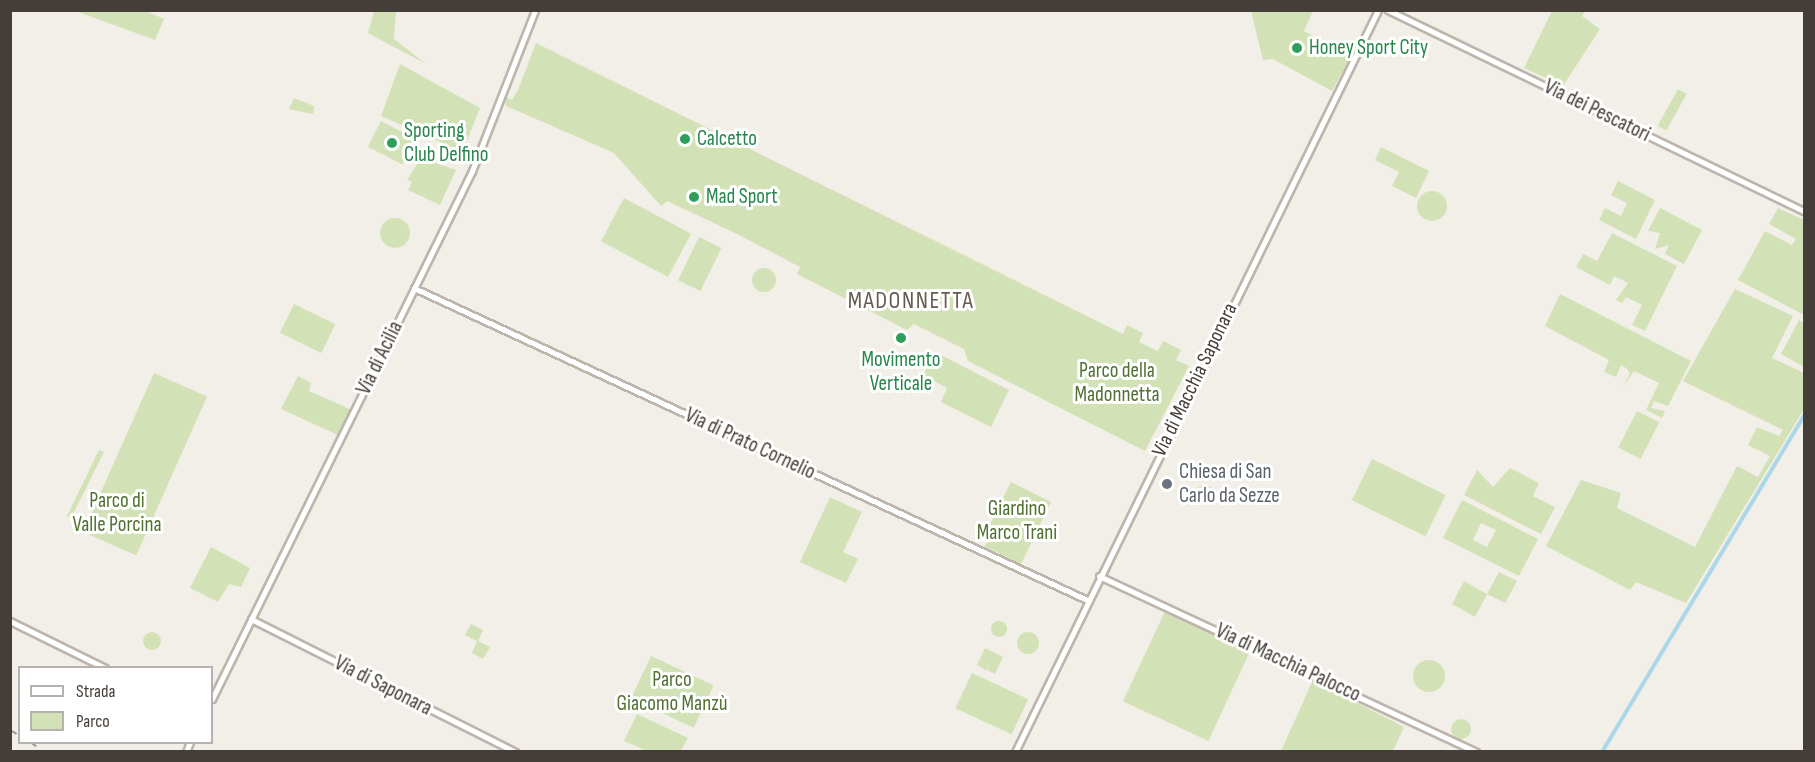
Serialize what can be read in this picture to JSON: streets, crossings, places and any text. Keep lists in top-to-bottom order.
{
  "streets": {
    "street": [
      "Via dei Pescatori",
      "Via di Acilia",
      "Via di Macchia Saponara",
      "Via di Prato Cornelio",
      "Via di Macchia Palocco",
      "Via di Saponara"
    ]
  },
  "crossings": [
    ["Via di Acilia", "Via di Prato Cornelio"],
    ["Via di Acilia", "Via di Saponara"],
    ["Via di Macchia Saponara", "Via di Prato Cornelio"],
    ["Via di Macchia Saponara", "Via di Macchia Palocco"]
  ],
  "districts": ["MADONNETTA"],
  "parks": [
    "Parco della Madonnetta",
    "Parco di Valle Porcina",
    "Giardino Marco Trani",
    "Parco Giacomo Manzù"
  ],
  "places": [
    "Honey Sport City",
    "Calcetto",
    "Sporting Club Delfino",
    "Mad Sport",
    "Movimento Verticale",
    "Chiesa di San Carlo da Sezze"
  ],
  "legend": ["Strada", "Parco"]
}
